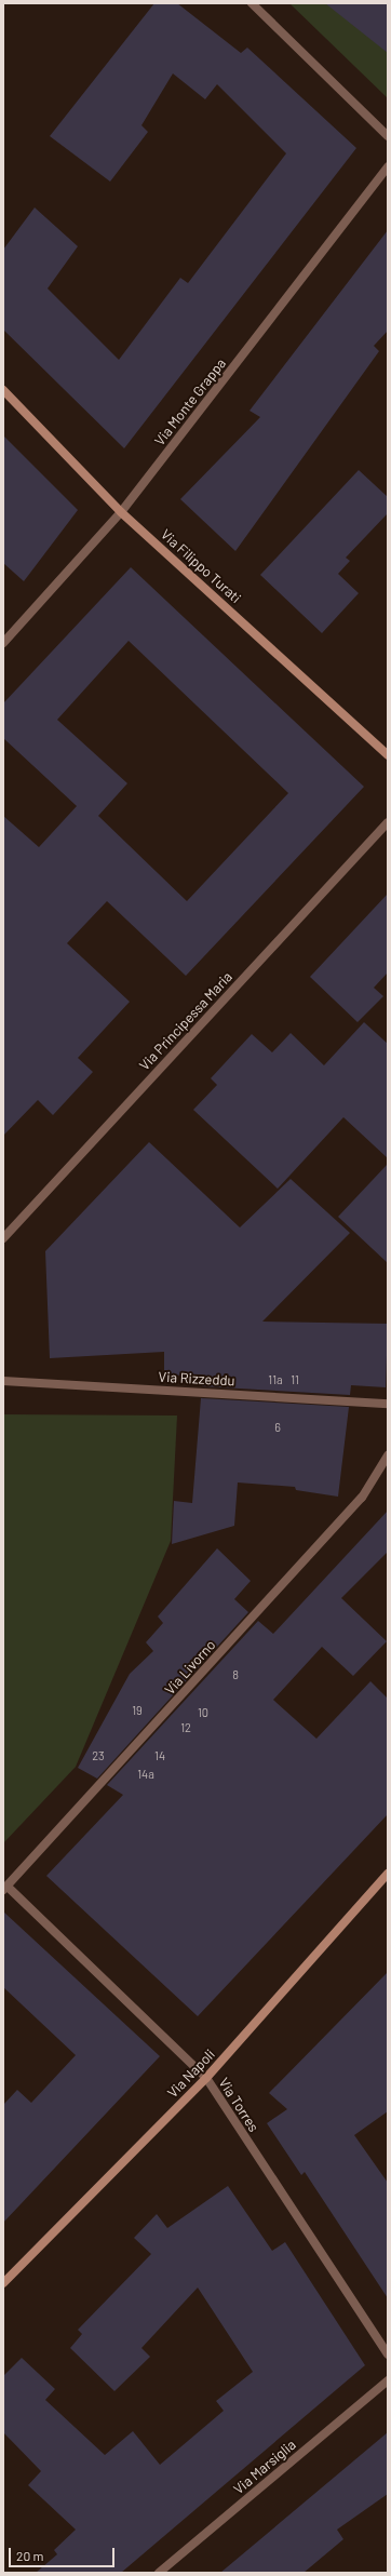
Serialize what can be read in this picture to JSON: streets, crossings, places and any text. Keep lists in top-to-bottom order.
{
  "streets": {
    "main road": ["Via Filippo Turati", "Via Napoli"],
    "street": [
      "Via Monte Grappa",
      "Via Principessa Maria",
      "Via Rizzeddu",
      "Via Livorno",
      "Via Torres",
      "Via Marsiglia"
    ]
  },
  "crossings": [
    ["Via Monte Grappa", "Via Filippo Turati"],
    ["Via Livorno", "Via Torres"],
    ["Via Napoli", "Via Torres"]
  ],
  "house_numbers": [
    "11a",
    "11",
    "6",
    "8",
    "19",
    "10",
    "12",
    "23",
    "14",
    "14a"
  ],
  "scale_bar": "20 m"
}
